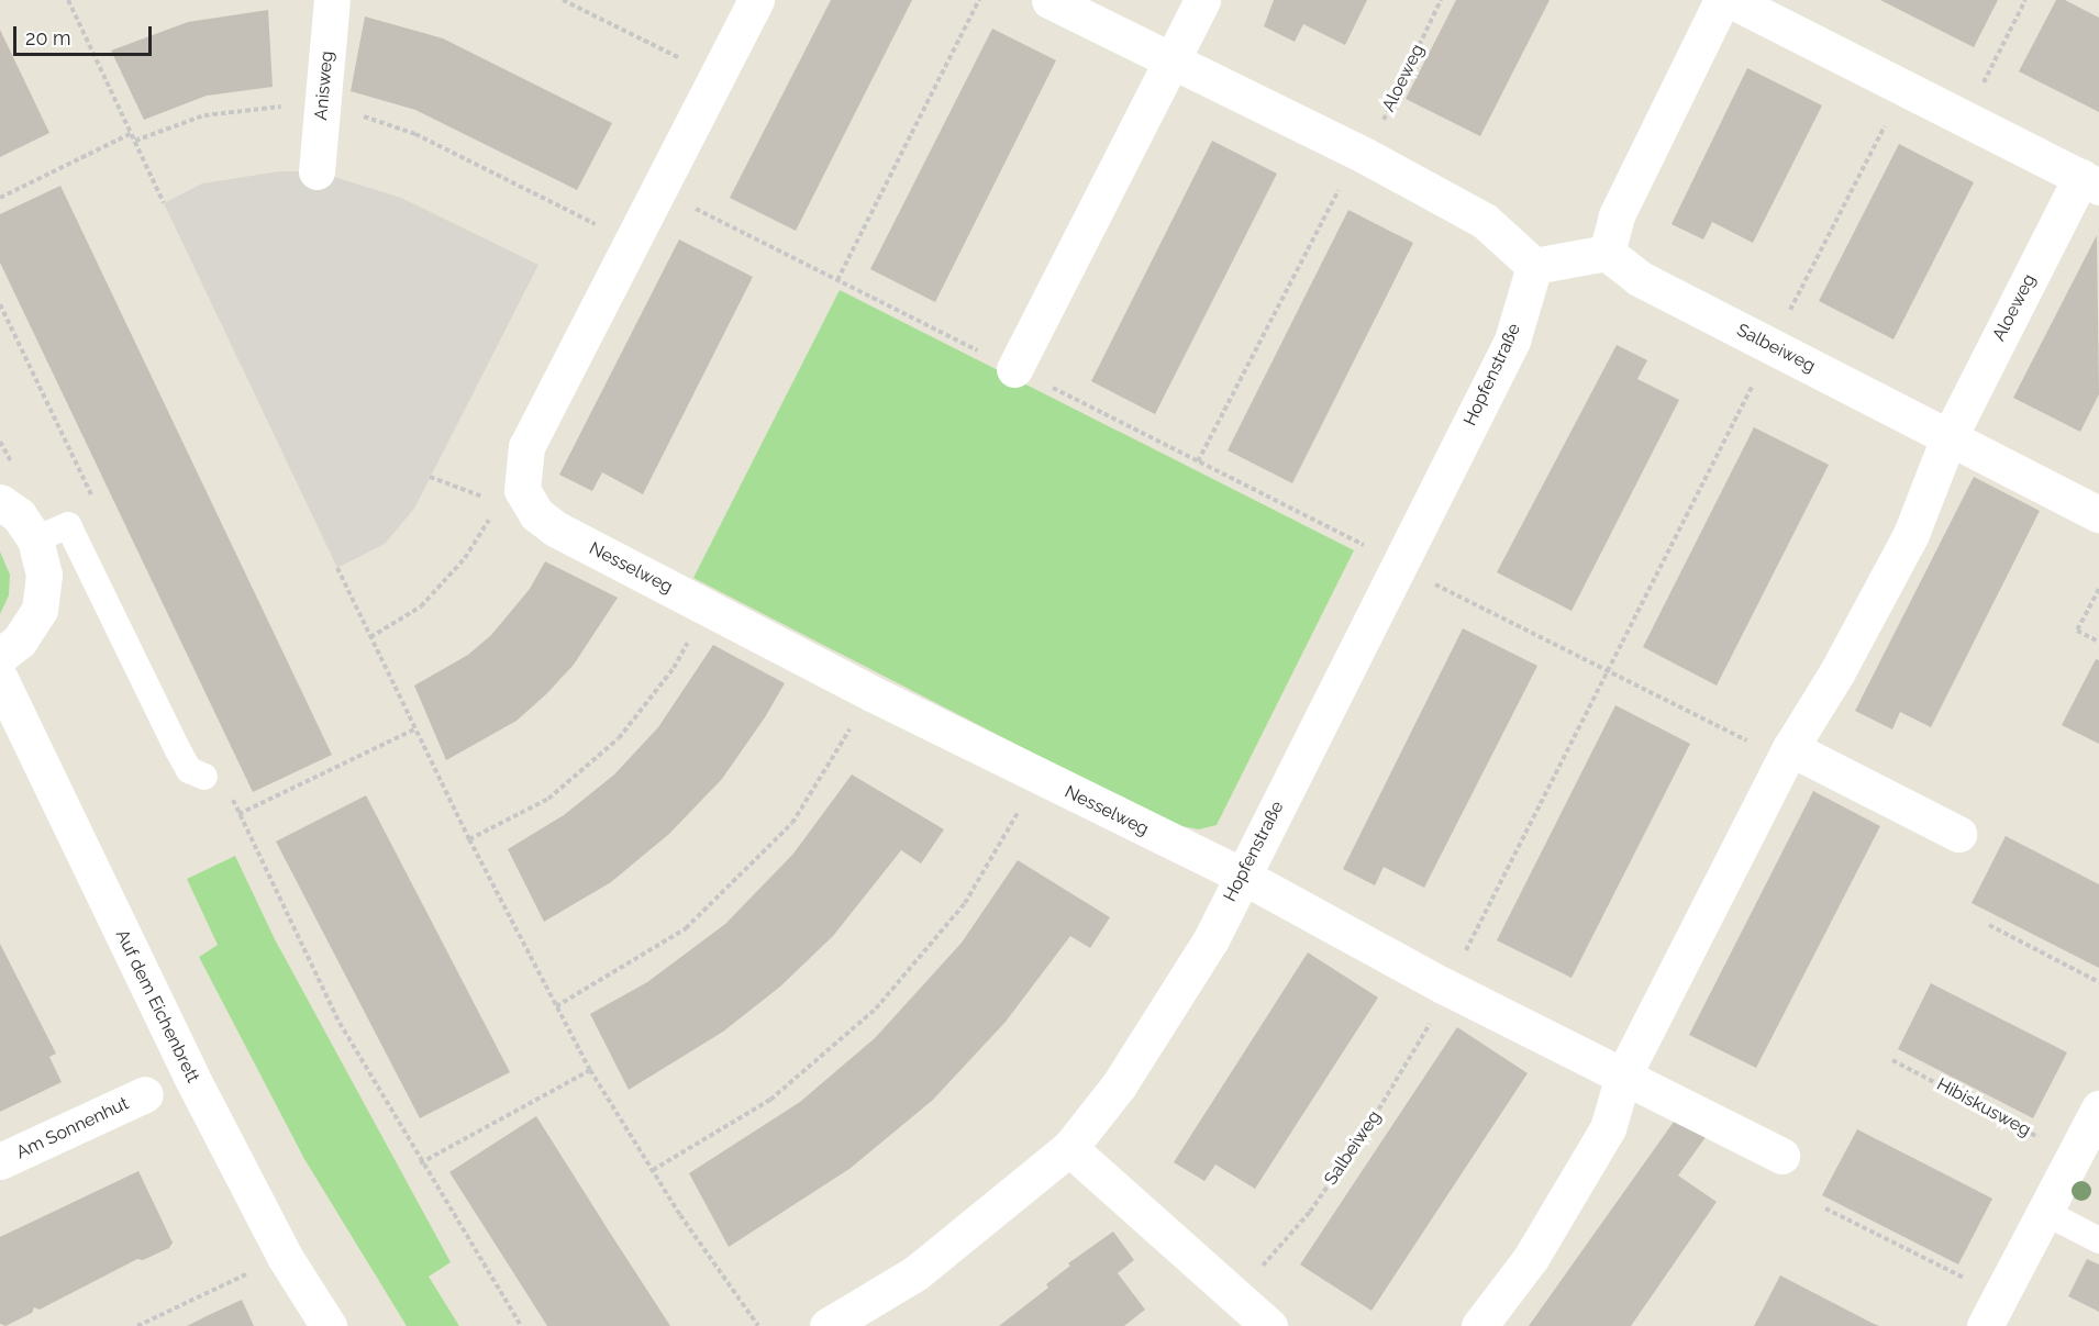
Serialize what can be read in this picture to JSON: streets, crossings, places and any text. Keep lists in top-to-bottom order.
{
  "streets": {
    "street": [
      "Aloeweg",
      "Anisweg",
      "Salbeiweg",
      "Hopfenstraße",
      "Nesselweg",
      "Auf dem Eichenbrett",
      "Am Sonnenhut"
    ],
    "path": ["Hibiskusweg"]
  },
  "crossings": [
    ["Aloeweg", "Salbeiweg"],
    ["Hopfenstraße", "Nesselweg"]
  ],
  "scale_bar": "20 m"
}
